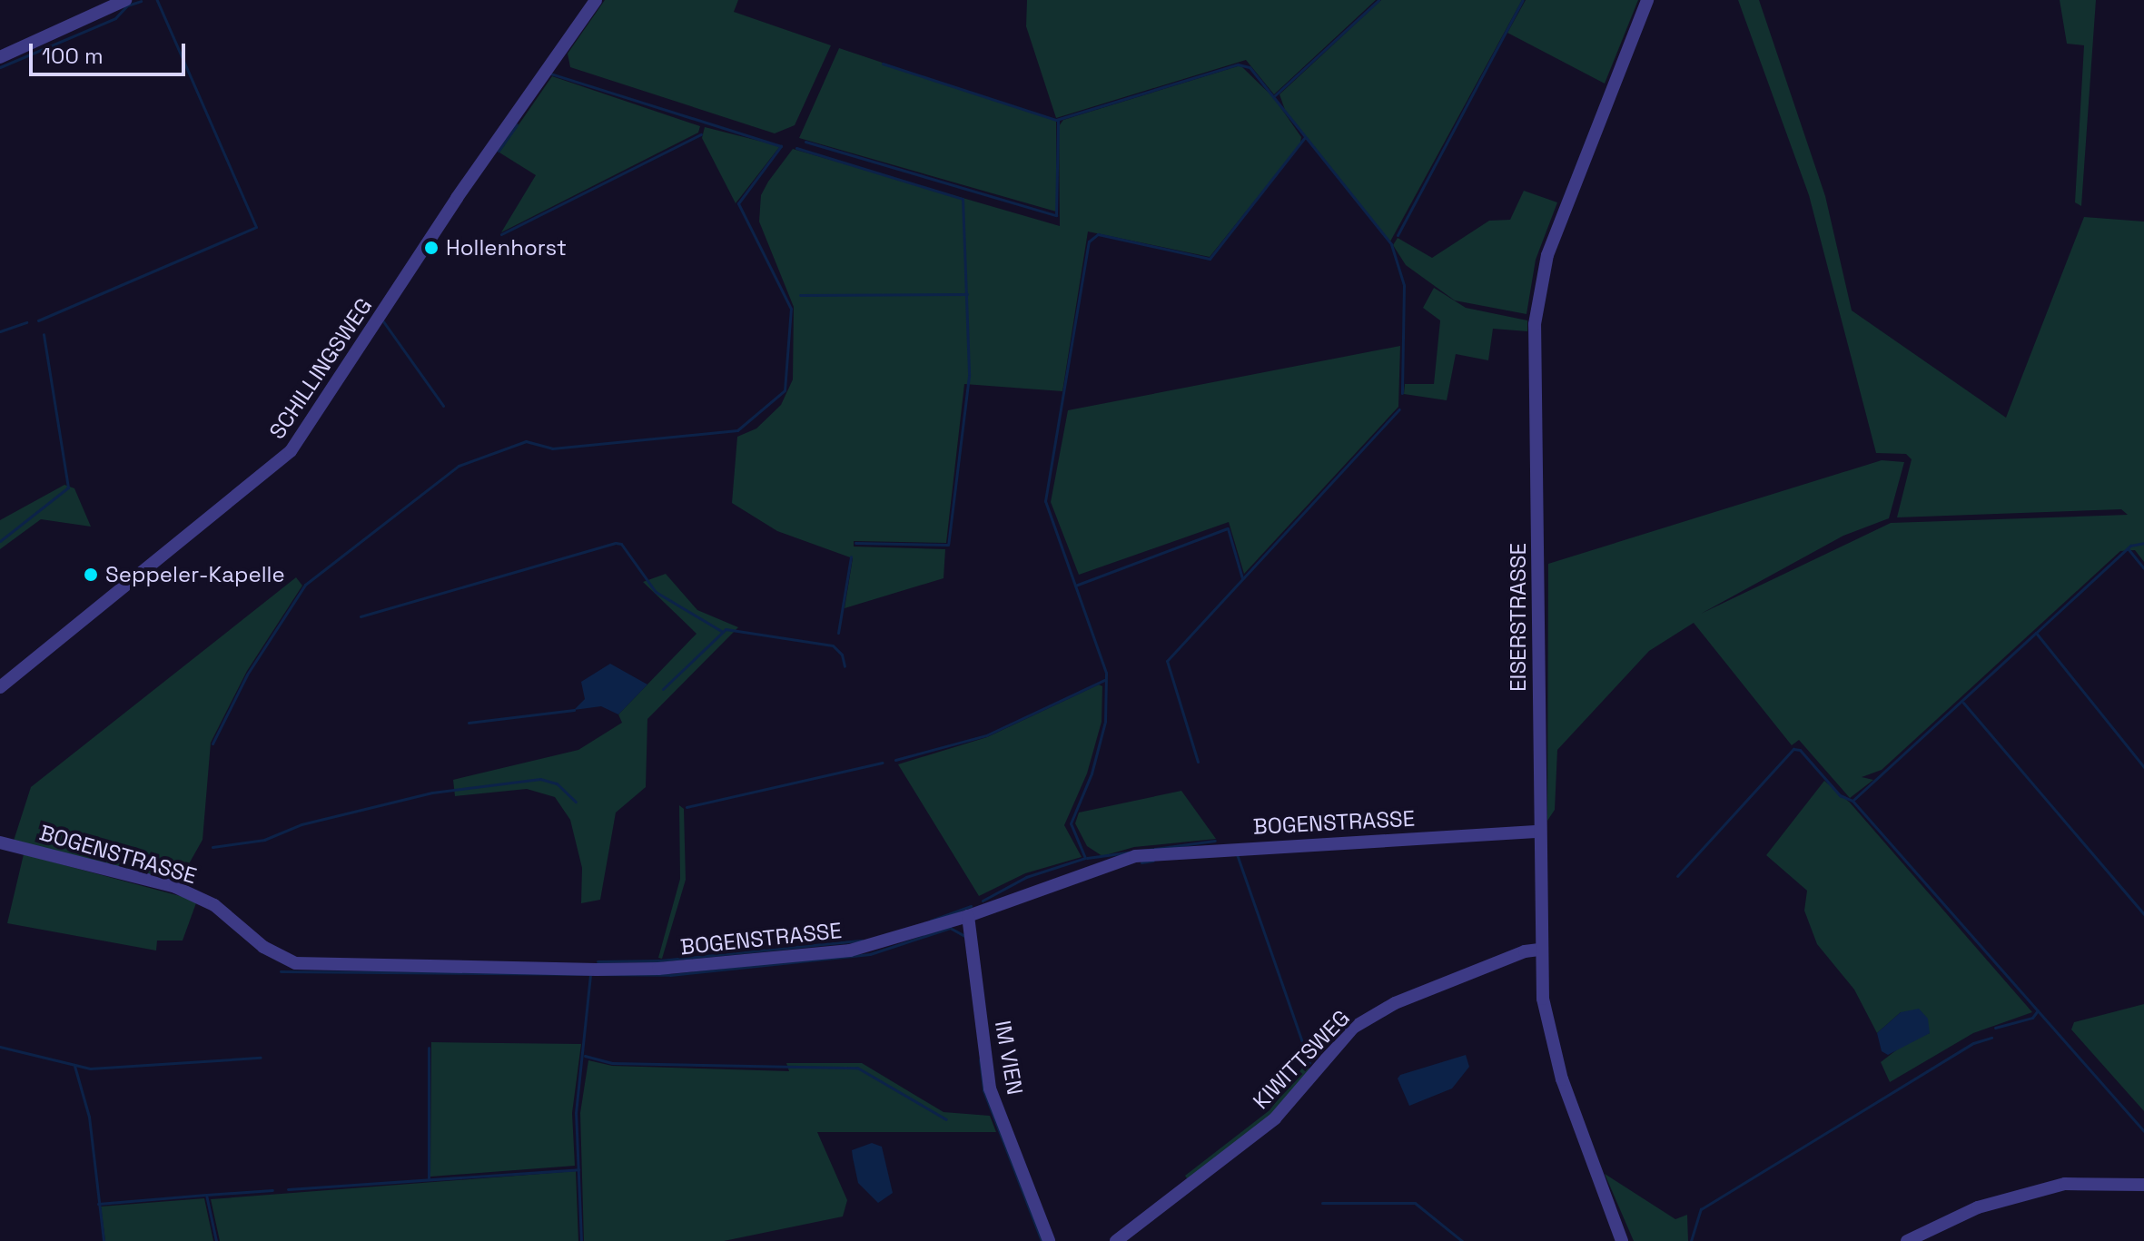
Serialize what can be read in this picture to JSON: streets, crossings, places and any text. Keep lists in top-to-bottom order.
{
  "streets": {
    "street": [
      "SCHILLINGSWEG",
      "EISERSTRASSE",
      "BOGENSTRASSE",
      "IM VIEN",
      "KIWITTSWEG"
    ]
  },
  "crossings": [
    ["EISERSTRASSE", "BOGENSTRASSE"],
    ["EISERSTRASSE", "KIWITTSWEG"],
    ["BOGENSTRASSE", "IM VIEN"]
  ],
  "places": ["Hollenhorst", "Seppeler-Kapelle"],
  "scale_bar": "100 m"
}
